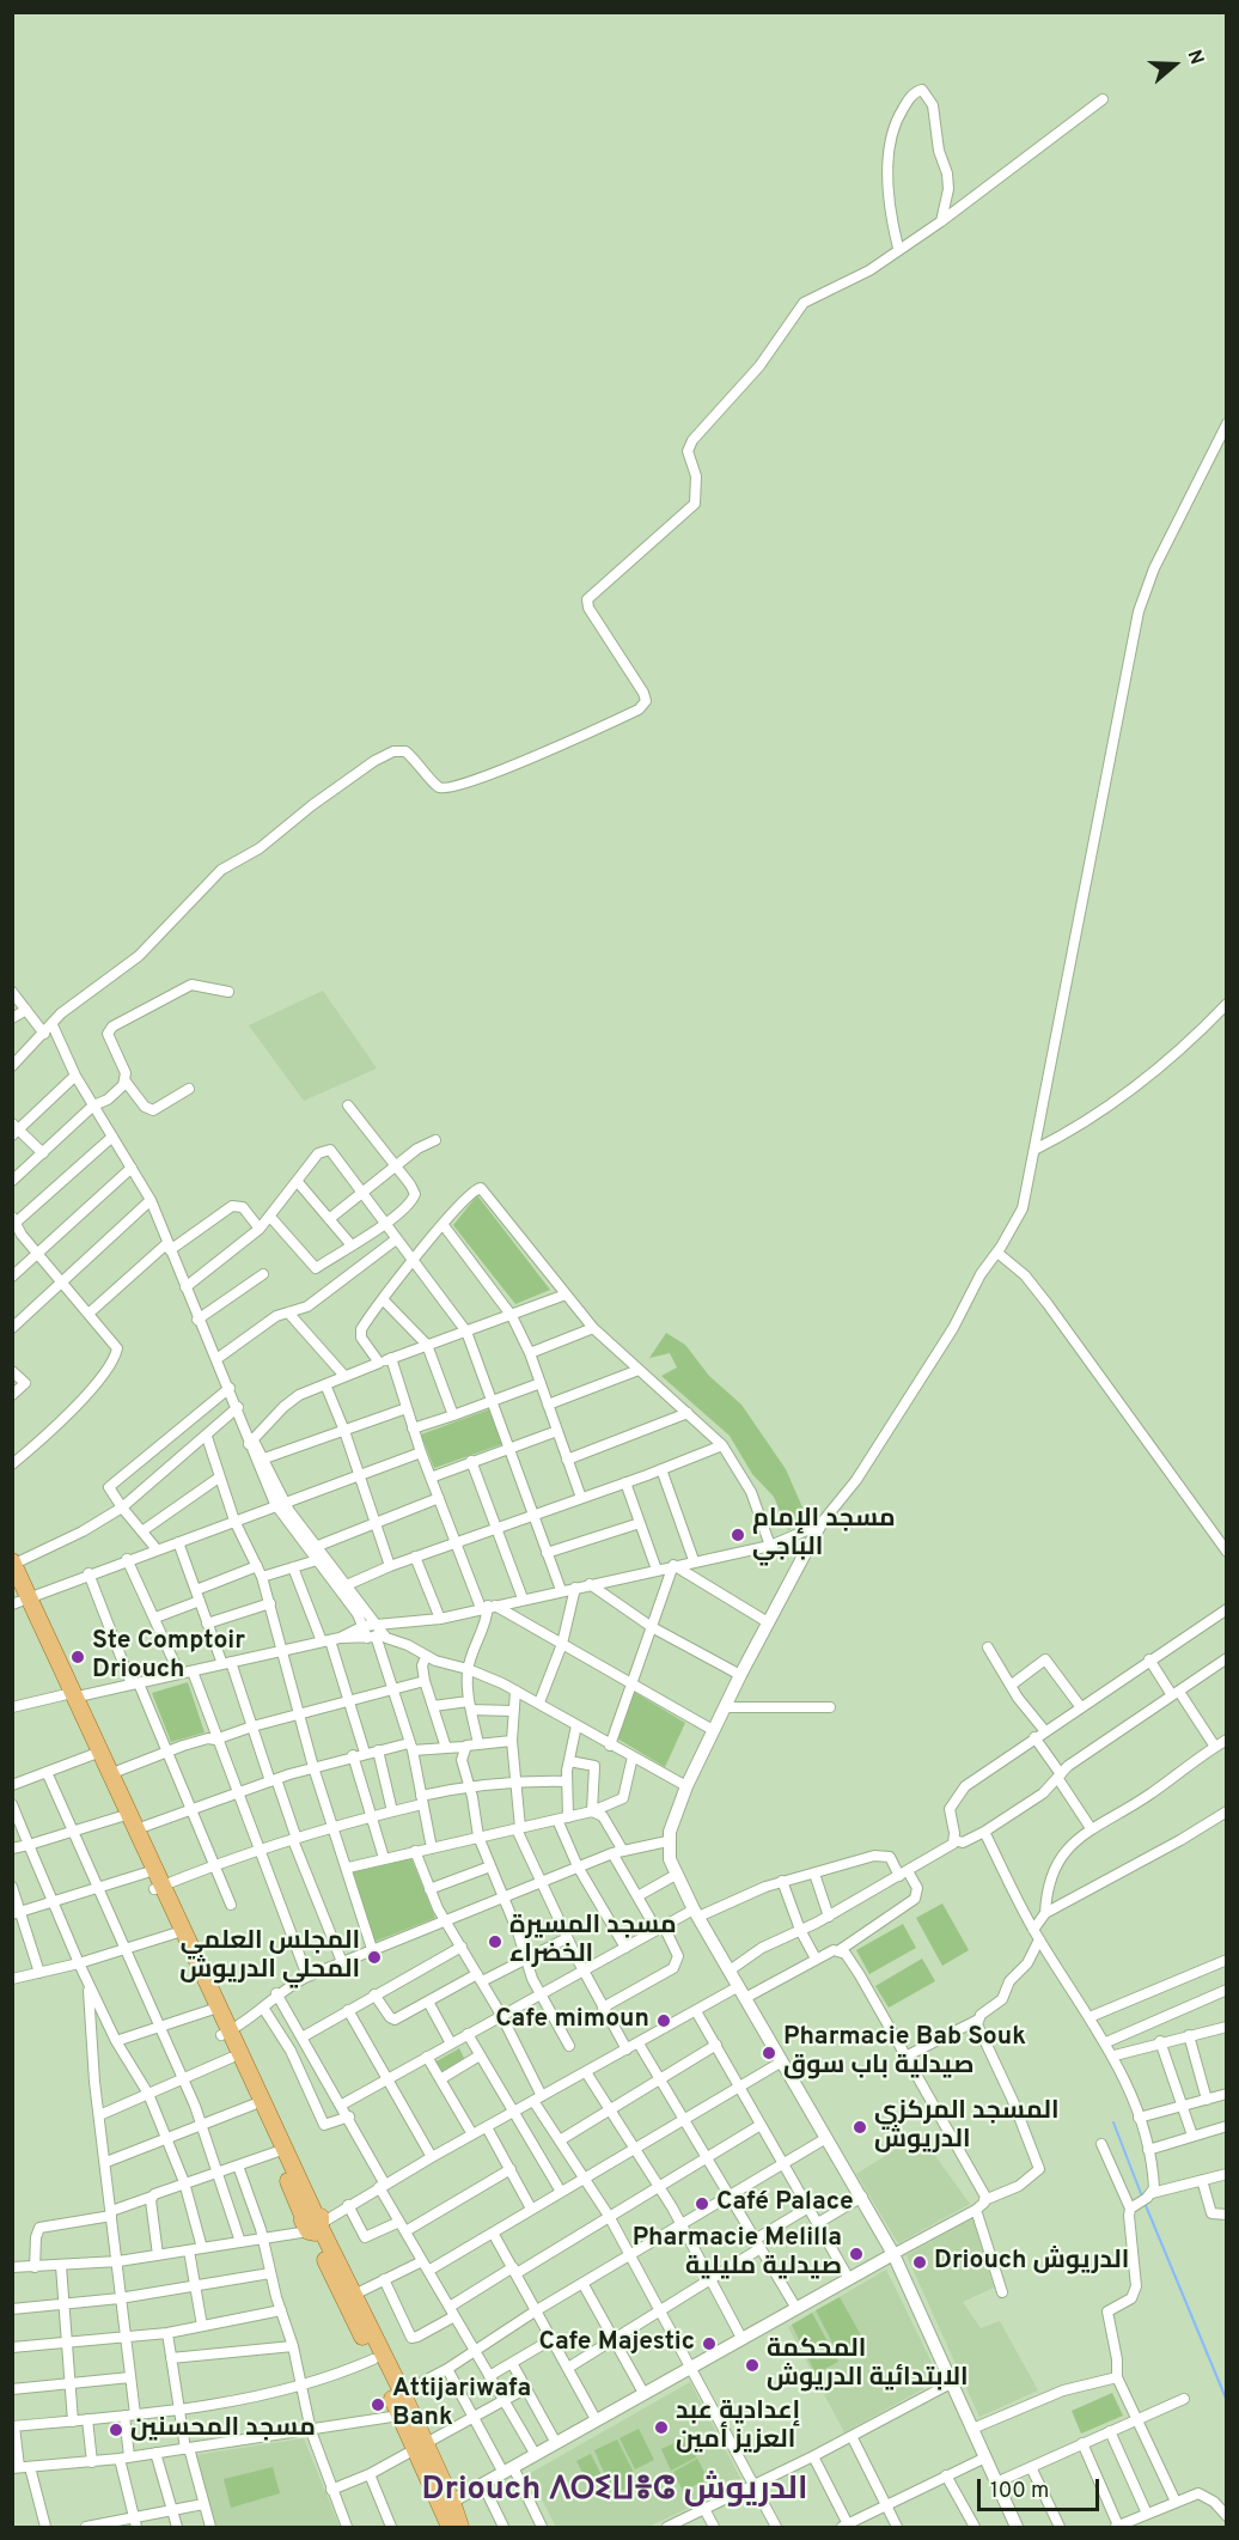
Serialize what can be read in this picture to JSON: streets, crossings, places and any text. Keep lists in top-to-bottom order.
{
  "districts": ["Driouch ⴷⵔⵉⵡⴻⵛ الدريوش"],
  "places": [
    "مسجد الإمام الباجي",
    "Ste Comptoir Driouch",
    "مسجد المسيرة الخضراء",
    "المجلس العلمي المحلي الدريوش",
    "Cafe mimoun",
    "Pharmacie Bab Souk صيدلية باب سوق",
    "المسجد المركزي الدريوش",
    "Café Palace",
    "Pharmacie Melilla صيدلية مليلية",
    "Driouch الدريوش",
    "Cafe Majestic",
    "المحكمة الابتدائية الدريوش",
    "Attijariwafa Bank",
    "إعدادية عبد العزيز أمين",
    "مسجد المحسنين"
  ],
  "scale_bar": "100 m",
  "north": "right"
}
